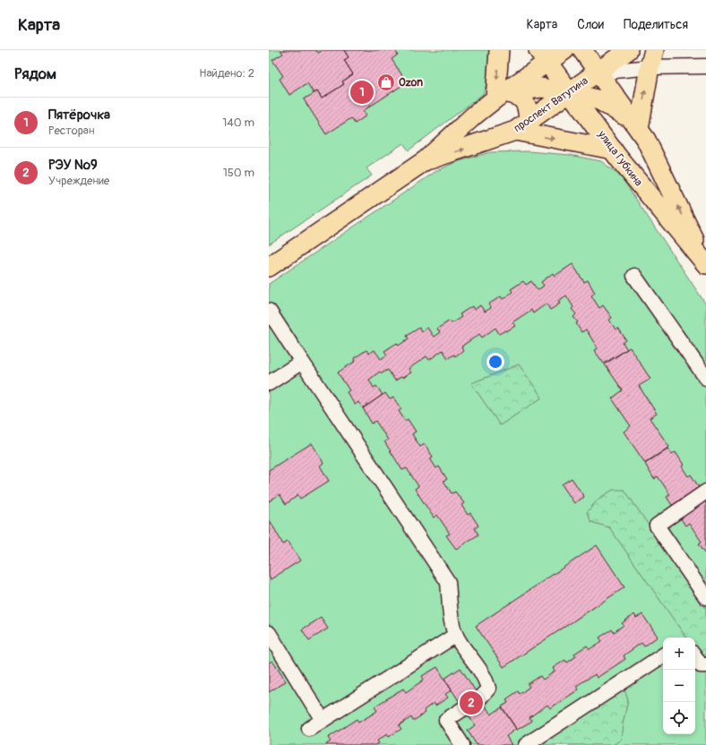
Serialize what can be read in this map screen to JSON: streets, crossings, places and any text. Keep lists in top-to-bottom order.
{
  "streets": {
    "main road": ["проспект Ватутина", "улица Губкина"]
  },
  "crossings": [
    ["проспект Ватутина", "улица Губкина"]
  ],
  "places": {
    "shop": ["Ozon"]
  },
  "page": {
    "header": "Карта",
    "nav": ["Карта", "Слои", "Поделиться"],
    "heading": ["Рядом", "Найдено: 2"],
    "pins": ["1", "2"],
    "list": [
      {
        "mark": "1",
        "name": "Пятёрочка",
        "note": "Ресторан",
        "value": "140 m"
      },
      {
        "mark": "2",
        "name": "РЭУ №9",
        "note": "Учреждение",
        "value": "150 m"
      }
    ],
    "map_buttons": ["+", "−"]
  }
}
